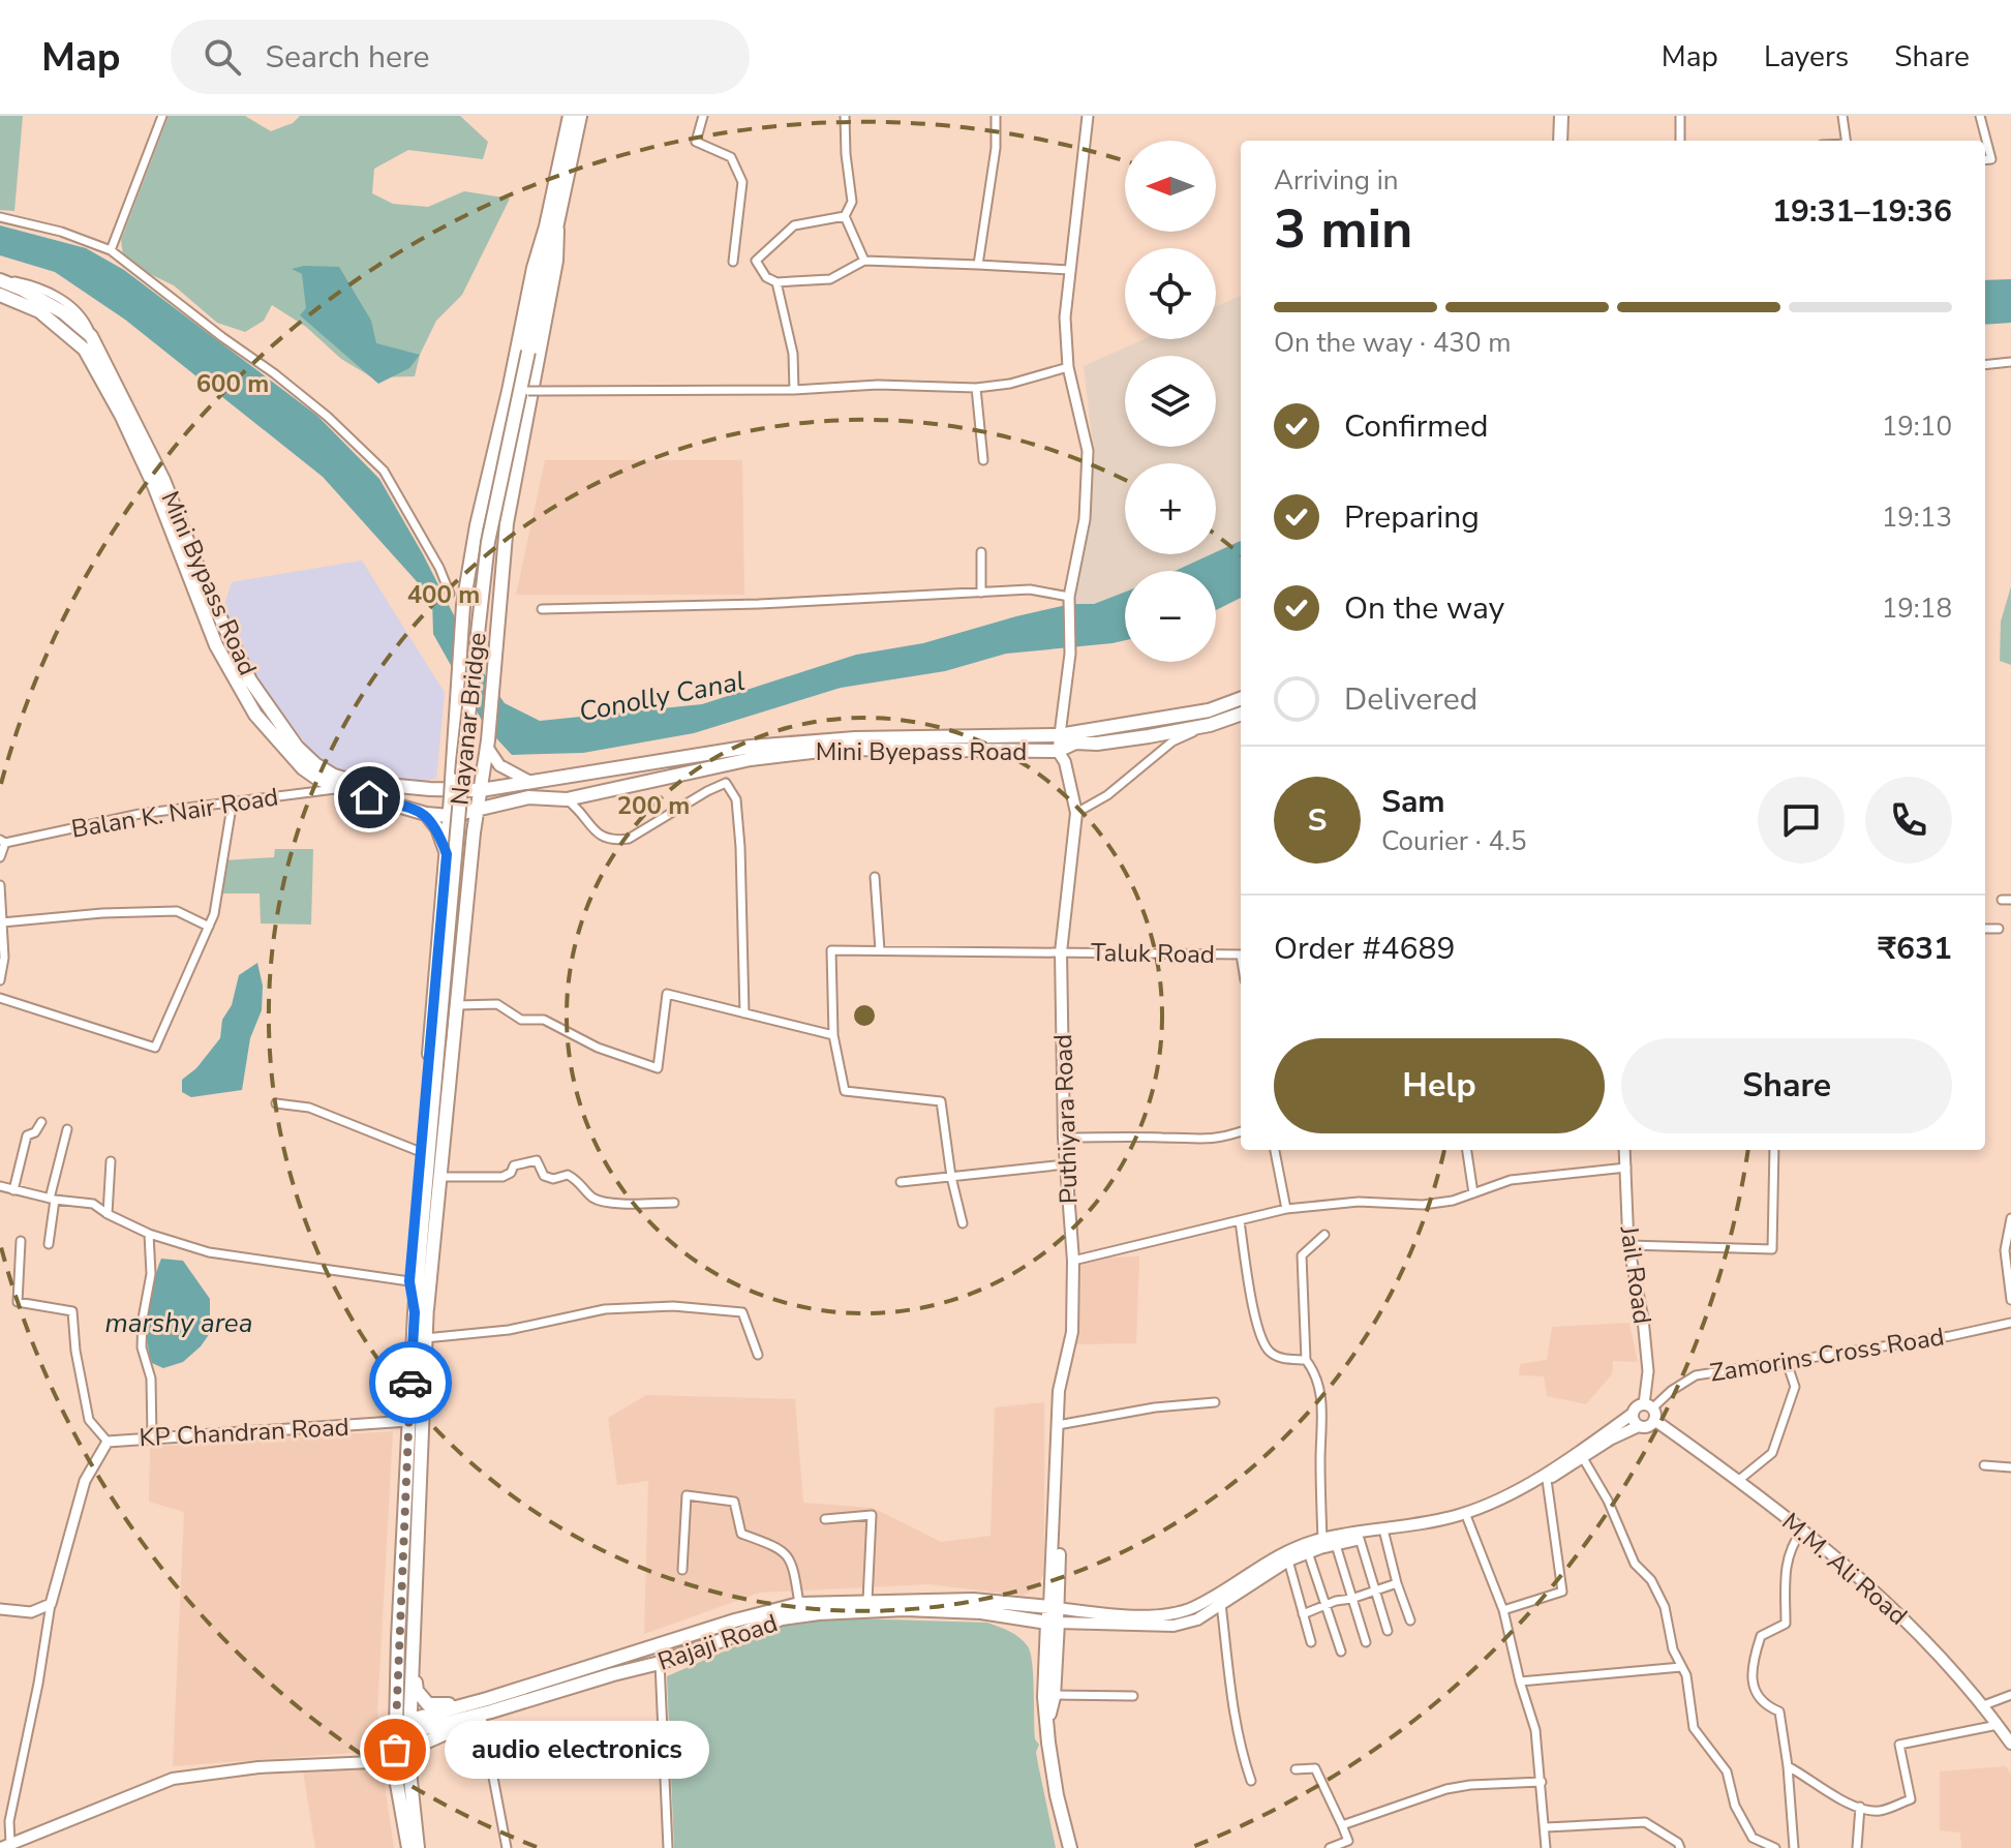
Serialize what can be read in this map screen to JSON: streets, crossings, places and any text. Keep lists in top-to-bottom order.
{
  "streets": {
    "main road": [
      "Mini Bypass Road",
      "Nayanar Bridge",
      "Mini Byepass Road",
      "Puthiyara Road",
      "M.M. Ali Road",
      "Rajaji Road"
    ],
    "street": [
      "Balan K. Nair Road",
      "Taluk Road",
      "Jail Road",
      "Zamorins Cross Road",
      "KP Chandran Road"
    ]
  },
  "crossings": [
    ["Mini Bypass Road", "Mini Byepass Road"],
    ["Mini Bypass Road", "Balan K. Nair Road"],
    ["Mini Byepass Road", "Puthiyara Road"],
    ["Taluk Road", "Puthiyara Road"],
    ["Jail Road", "Zamorins Cross Road"],
    ["Jail Road", "M.M. Ali Road"],
    ["Zamorins Cross Road", "M.M. Ali Road"]
  ],
  "water": ["Conolly Canal", "marshy area"],
  "places": ["audio electronics"],
  "north": "left",
  "page": {
    "header": "Map",
    "search": "Search here",
    "nav": ["Map", "Layers", "Share"],
    "map_buttons": ["+", "−"],
    "heading": ["3 min", "Arriving in", "19:31–19:36"],
    "panel": [
      "Sam",
      "Courier · 4.5",
      "Order #4689",
      "₹631"
    ],
    "bar": "On the way · 430 m",
    "list": [
      ["Confirmed", "19:10"],
      ["Preparing", "19:13"],
      ["On the way", "19:18"],
      "Delivered"
    ],
    "round": "S",
    "buttons": ["Help", "Share"],
    "bubble": "audio electronics"
  },
  "rings": ["600 m", "400 m", "200 m"]
}
